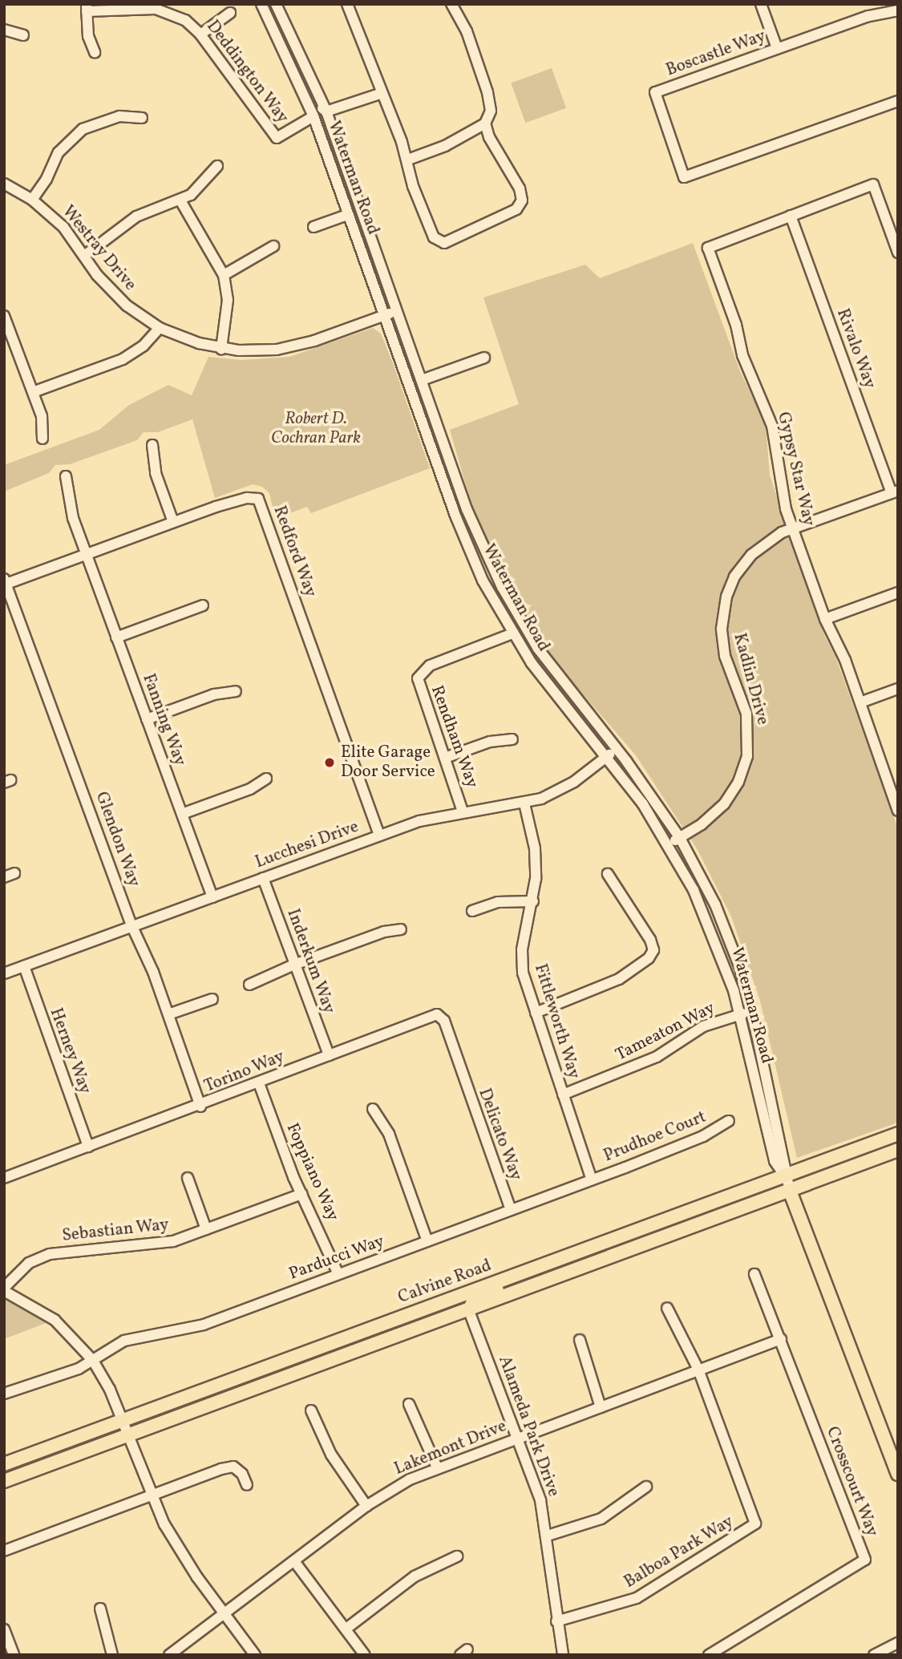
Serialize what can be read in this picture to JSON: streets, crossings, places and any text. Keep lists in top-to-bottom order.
{
  "streets": {
    "main road": ["Waterman Road", "Calvine Road"],
    "street": [
      "Boscastle Way",
      "Deddington Way",
      "Westray Drive",
      "Rivalo Way",
      "Gypsy Star Way",
      "Redford Way",
      "Kadlin Drive",
      "Fanning Way",
      "Rendham Way",
      "Glendon Way",
      "Lucchesi Drive",
      "Inderkum Way",
      "Fittleworth Way",
      "Tameaton Way",
      "Herney Way",
      "Torino Way",
      "Delicato Way",
      "Prudhoe Court",
      "Foppiano Way",
      "Sebastian Way",
      "Parducci Way",
      "Alameda Park Drive",
      "Lakemont Drive",
      "Crosscourt Way",
      "Balboa Park Way"
    ]
  },
  "crossings": [
    ["Deddington Way", "Waterman Road"],
    ["Waterman Road", "Westray Drive"],
    ["Waterman Road", "Kadlin Drive"],
    ["Waterman Road", "Rendham Way"],
    ["Waterman Road", "Lucchesi Drive"],
    ["Waterman Road", "Tameaton Way"],
    ["Waterman Road", "Calvine Road"],
    ["Rivalo Way", "Gypsy Star Way"],
    ["Rivalo Way", "Kadlin Drive"],
    ["Gypsy Star Way", "Kadlin Drive"],
    ["Redford Way", "Fanning Way"],
    ["Redford Way", "Glendon Way"],
    ["Redford Way", "Lucchesi Drive"],
    ["Fanning Way", "Lucchesi Drive"],
    ["Rendham Way", "Lucchesi Drive"],
    ["Glendon Way", "Lucchesi Drive"],
    ["Glendon Way", "Torino Way"],
    ["Lucchesi Drive", "Inderkum Way"],
    ["Lucchesi Drive", "Fittleworth Way"],
    ["Lucchesi Drive", "Herney Way"],
    ["Inderkum Way", "Torino Way"],
    ["Fittleworth Way", "Tameaton Way"],
    ["Fittleworth Way", "Prudhoe Court"],
    ["Fittleworth Way", "Parducci Way"],
    ["Herney Way", "Torino Way"],
    ["Torino Way", "Delicato Way"],
    ["Torino Way", "Foppiano Way"],
    ["Delicato Way", "Parducci Way"],
    ["Prudhoe Court", "Parducci Way"],
    ["Foppiano Way", "Sebastian Way"],
    ["Foppiano Way", "Parducci Way"],
    ["Calvine Road", "Alameda Park Drive"],
    ["Alameda Park Drive", "Lakemont Drive"],
    ["Alameda Park Drive", "Balboa Park Way"],
    ["Lakemont Drive", "Crosscourt Way"],
    ["Lakemont Drive", "Balboa Park Way"]
  ],
  "parks": ["Robert D. Cochran Park"],
  "places": ["Elite Garage Door Service"]
}
